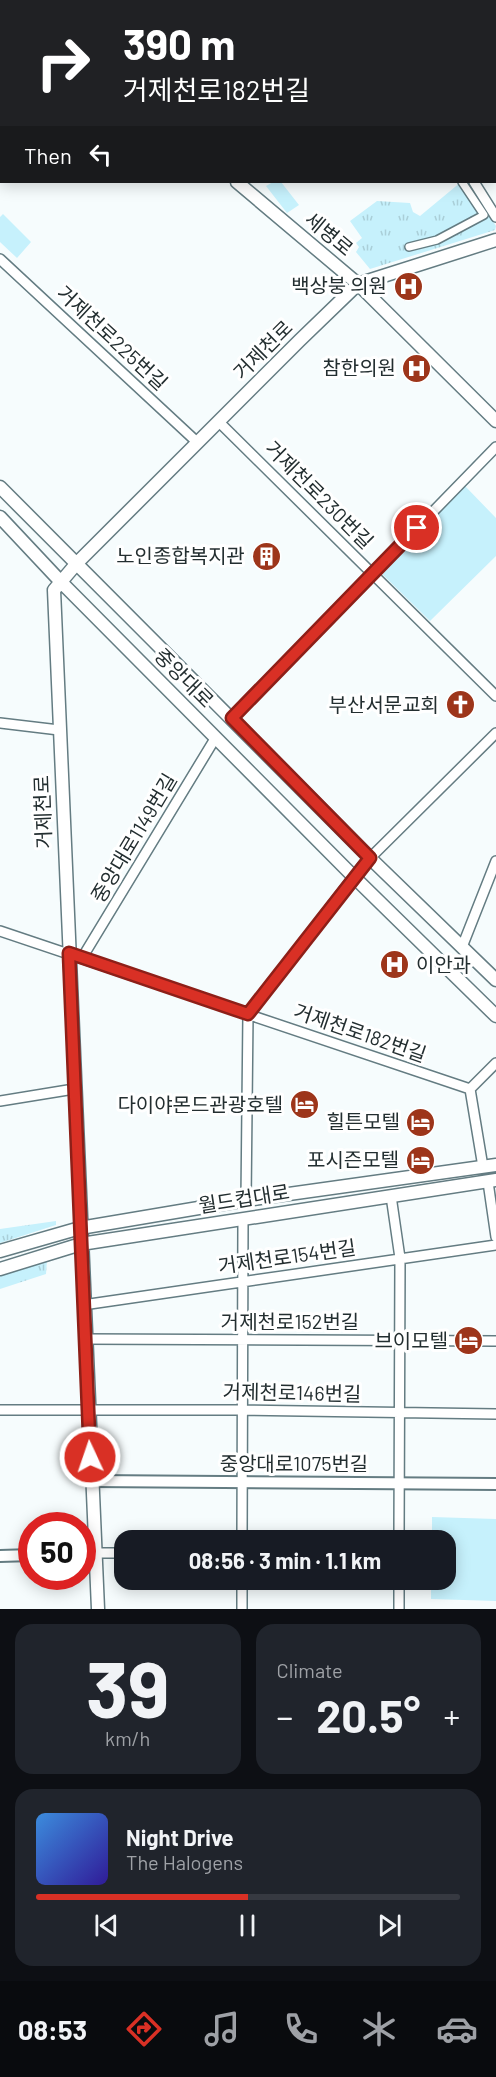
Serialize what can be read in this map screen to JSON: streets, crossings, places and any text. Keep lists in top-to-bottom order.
{
  "streets": {
    "main road": [
      "세병로",
      "거제천로",
      "중앙대로",
      "월드컵대로"
    ],
    "street": [
      "거제천로225번길",
      "거제천로230번길",
      "중앙대로1149번길",
      "거제천로182번길",
      "거제천로154번길",
      "거제천로152번길",
      "거제천로146번길",
      "중앙대로1075번길"
    ]
  },
  "crossings": [
    ["세병로", "거제천로"],
    ["거제천로225번길", "거제천로"],
    ["거제천로", "거제천로230번길"],
    ["거제천로", "중앙대로"],
    ["거제천로", "거제천로182번길"],
    ["거제천로", "월드컵대로"],
    ["거제천로", "거제천로154번길"],
    ["거제천로", "거제천로152번길"],
    ["거제천로", "거제천로146번길"],
    ["거제천로", "중앙대로1075번길"],
    ["중앙대로", "중앙대로1149번길"],
    ["중앙대로1149번길", "거제천로182번길"]
  ],
  "places": {
    "hospital": ["백상붕 의원", "참한의원", "이안과"],
    "building": ["노인종합복지관"],
    "church": ["부산서문교회"],
    "hotel": [
      "다이야몬드관광호텔",
      "힐튼모텔",
      "포시즌모텔",
      "브이모텔"
    ]
  },
  "page": {
    "turn": ["390 m", "거제천로182번길"],
    "then": "Then",
    "limit": "50",
    "trip": "08:56 · 3 min · 1.1 km",
    "tile": [
      ["39", "km/h"],
      "Climate"
    ],
    "heat": ["−", "20.5°", "+"],
    "song": ["Night Drive", "The Halogens"],
    "tabs": "08:53"
  }
}
